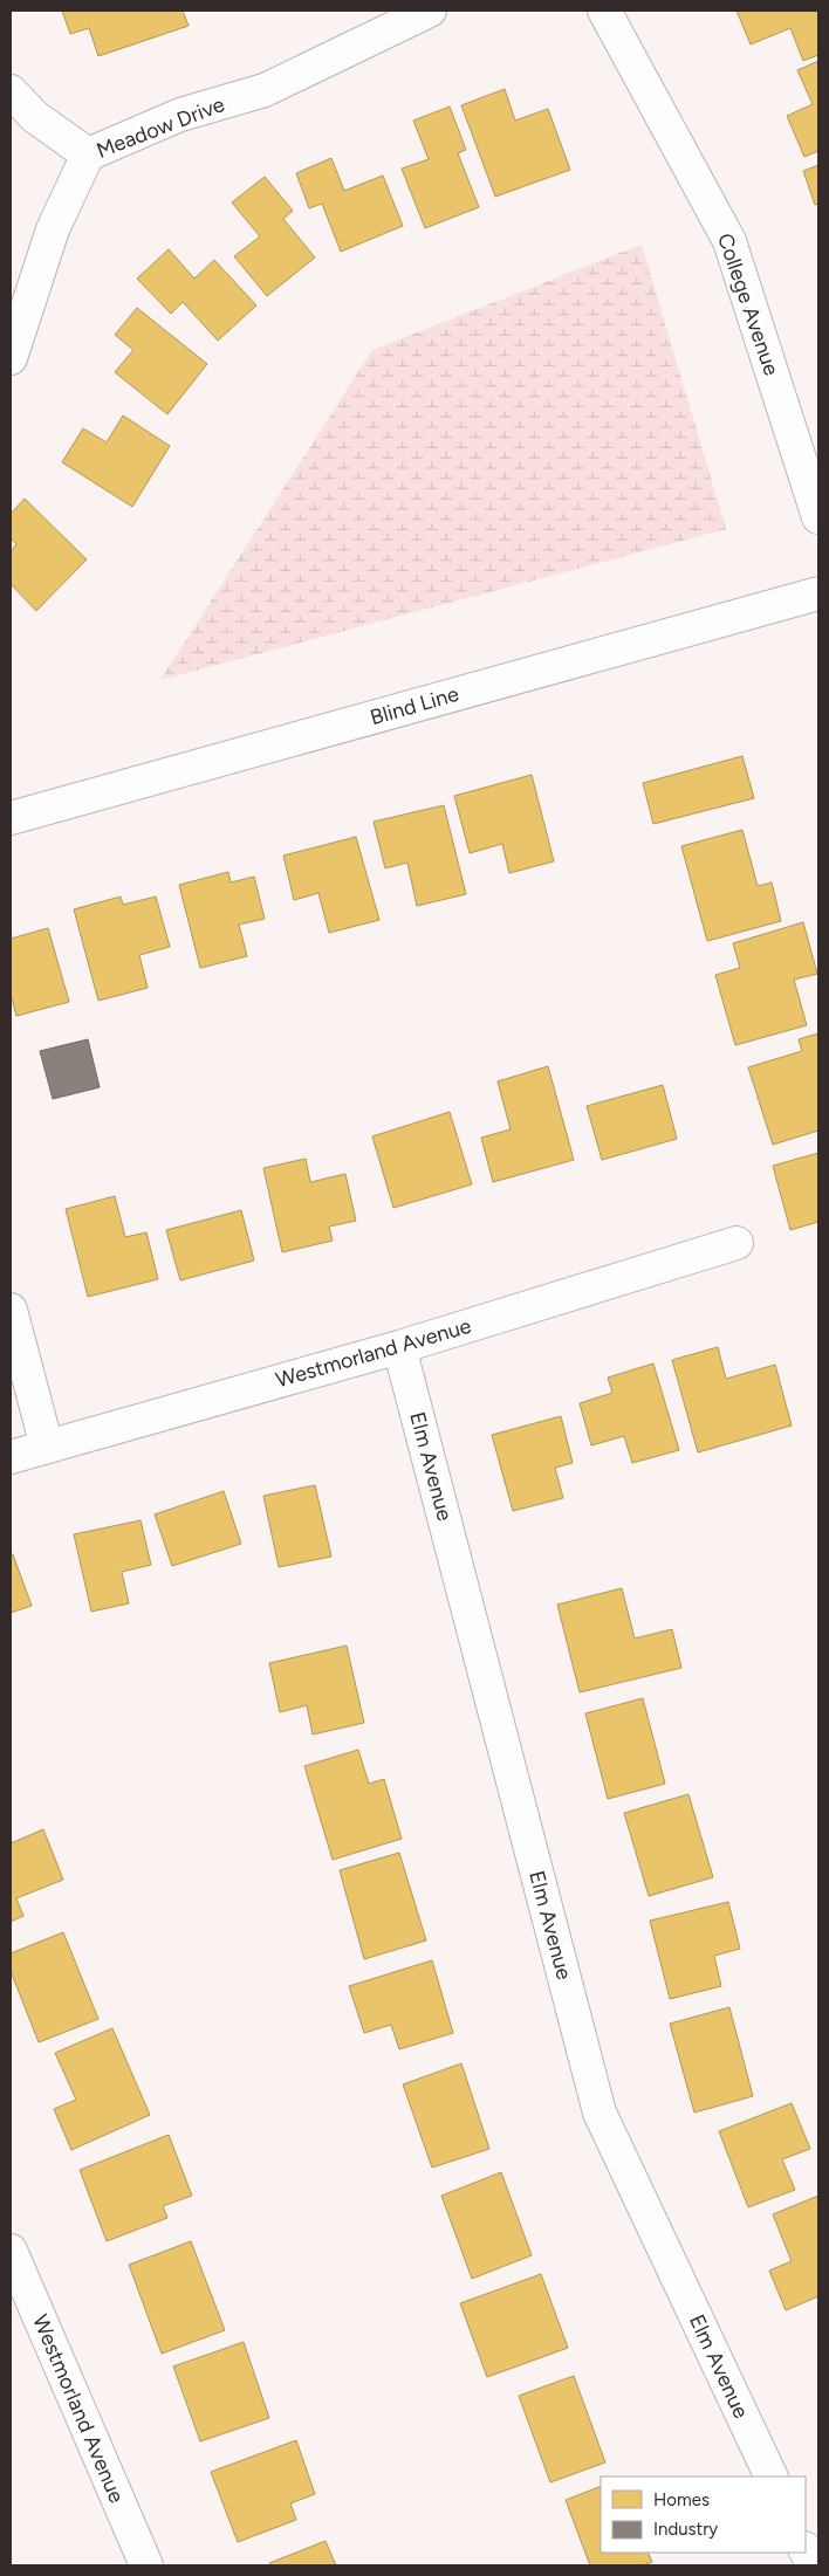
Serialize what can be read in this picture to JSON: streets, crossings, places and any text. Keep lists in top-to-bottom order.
{
  "streets": {
    "street": [
      "Meadow Drive",
      "College Avenue",
      "Blind Line",
      "Westmorland Avenue",
      "Elm Avenue"
    ]
  },
  "crossings": [
    ["Westmorland Avenue", "Elm Avenue"]
  ],
  "legend": ["Homes", "Industry"]
}
